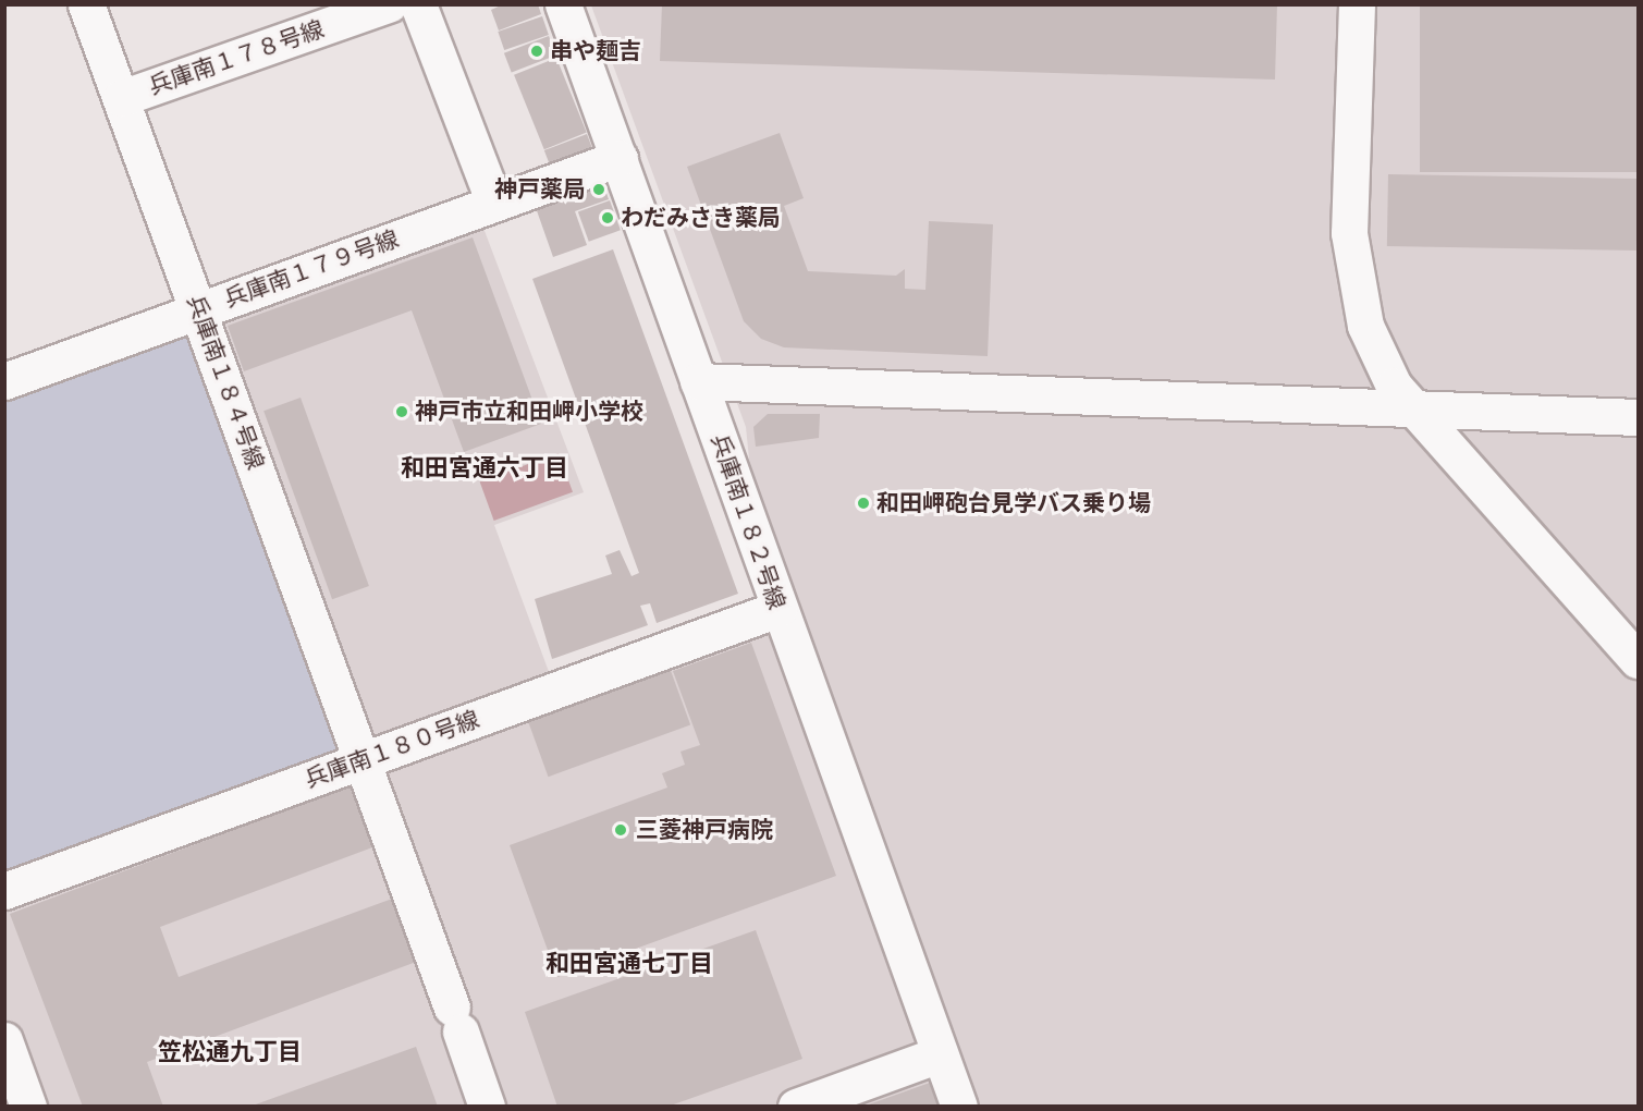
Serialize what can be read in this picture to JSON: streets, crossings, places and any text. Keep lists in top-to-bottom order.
{
  "streets": {
    "street": [
      "兵庫南１７８号線",
      "兵庫南１７９号線",
      "兵庫南１８４号線",
      "兵庫南１８２号線",
      "兵庫南１８０号線"
    ]
  },
  "crossings": [
    ["兵庫南１７８号線", "兵庫南１８４号線"],
    ["兵庫南１７９号線", "兵庫南１８４号線"],
    ["兵庫南１７９号線", "兵庫南１８２号線"],
    ["兵庫南１８４号線", "兵庫南１８０号線"],
    ["兵庫南１８２号線", "兵庫南１８０号線"]
  ],
  "districts": ["和田宮通六丁目", "和田宮通七丁目", "笠松通九丁目"],
  "places": [
    "串や麺吉",
    "神戸薬局",
    "わだみさき薬局",
    "神戸市立和田岬小学校",
    "和田岬砲台見学バス乗り場",
    "三菱神戸病院"
  ]
}
